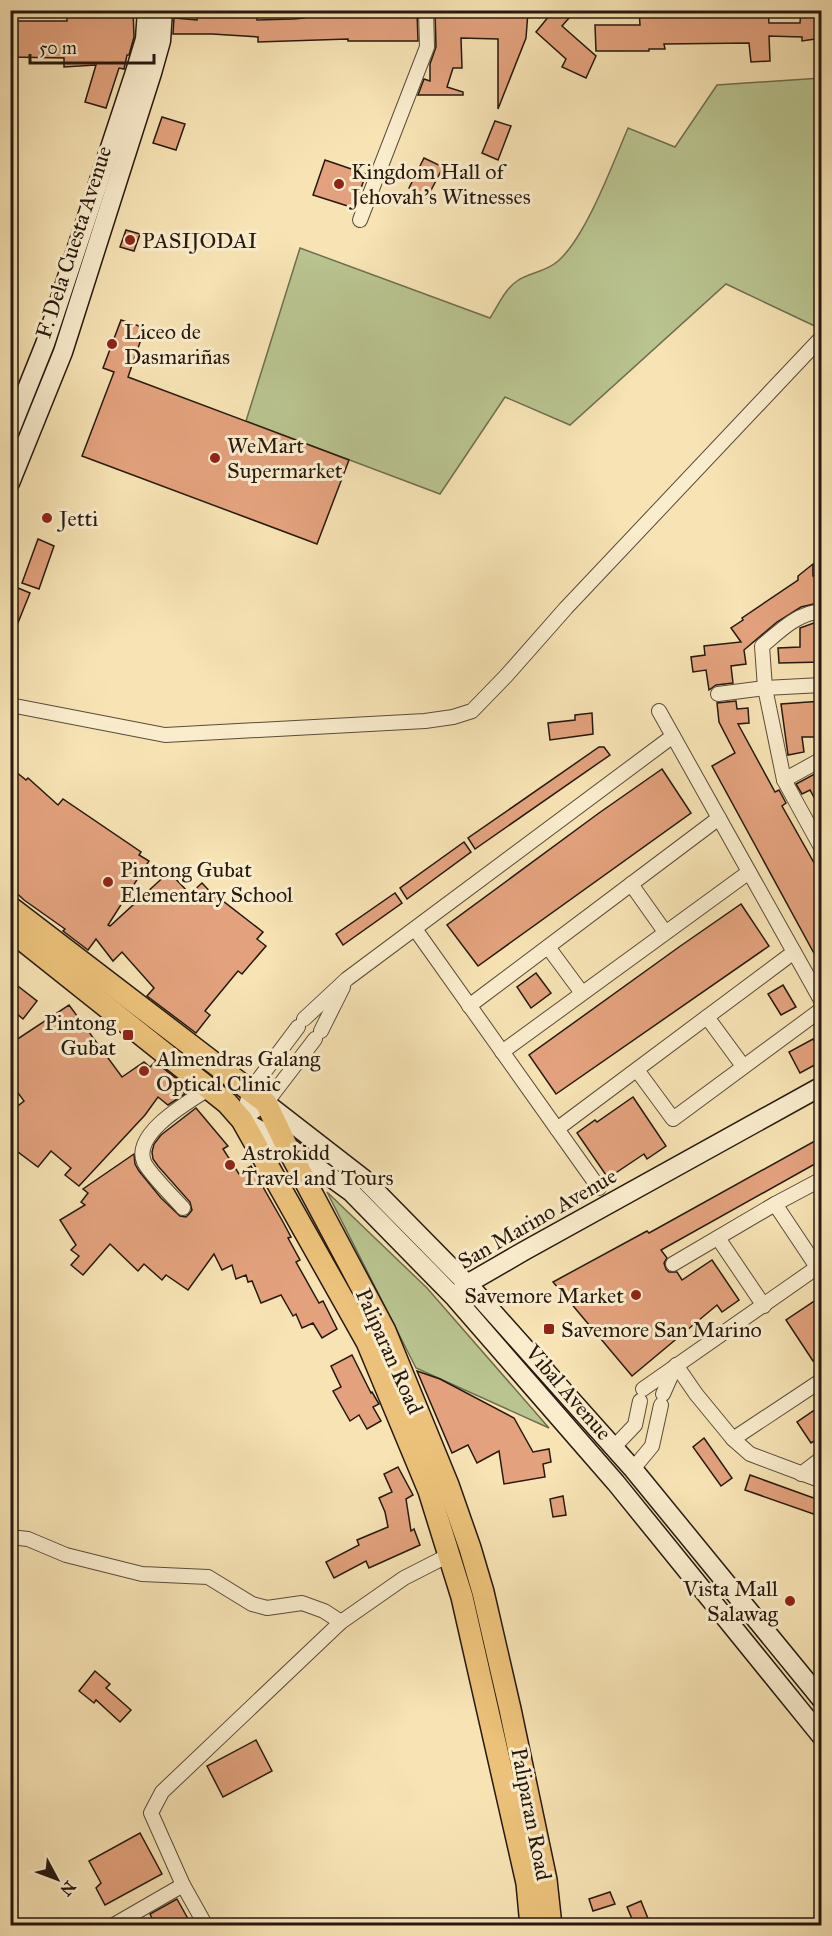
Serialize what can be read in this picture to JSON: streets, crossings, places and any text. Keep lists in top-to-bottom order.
{
  "streets": {
    "main road": [
      "F. Dela Cuesta Avenue",
      "San Marino Avenue",
      "Paliparan Road",
      "Vibal Avenue"
    ]
  },
  "crossings": [
    ["San Marino Avenue", "Vibal Avenue"],
    ["Paliparan Road", "Vibal Avenue"]
  ],
  "places": {
    "other": [
      "Kingdom Hall of Jehovah's Witnesses",
      "PASIJODAI",
      "Liceo de Dasmariñas",
      "WeMart Supermarket",
      "Jetti",
      "Pintong Gubat Elementary School",
      "Almendras Galang Optical Clinic",
      "Astrokidd Travel and Tours",
      "Savemore Market",
      "Vista Mall Salawag"
    ],
    "transit": ["Pintong Gubat", "Savemore San Marino"]
  },
  "scale_bar": "50 m",
  "north": "bottom right"
}
